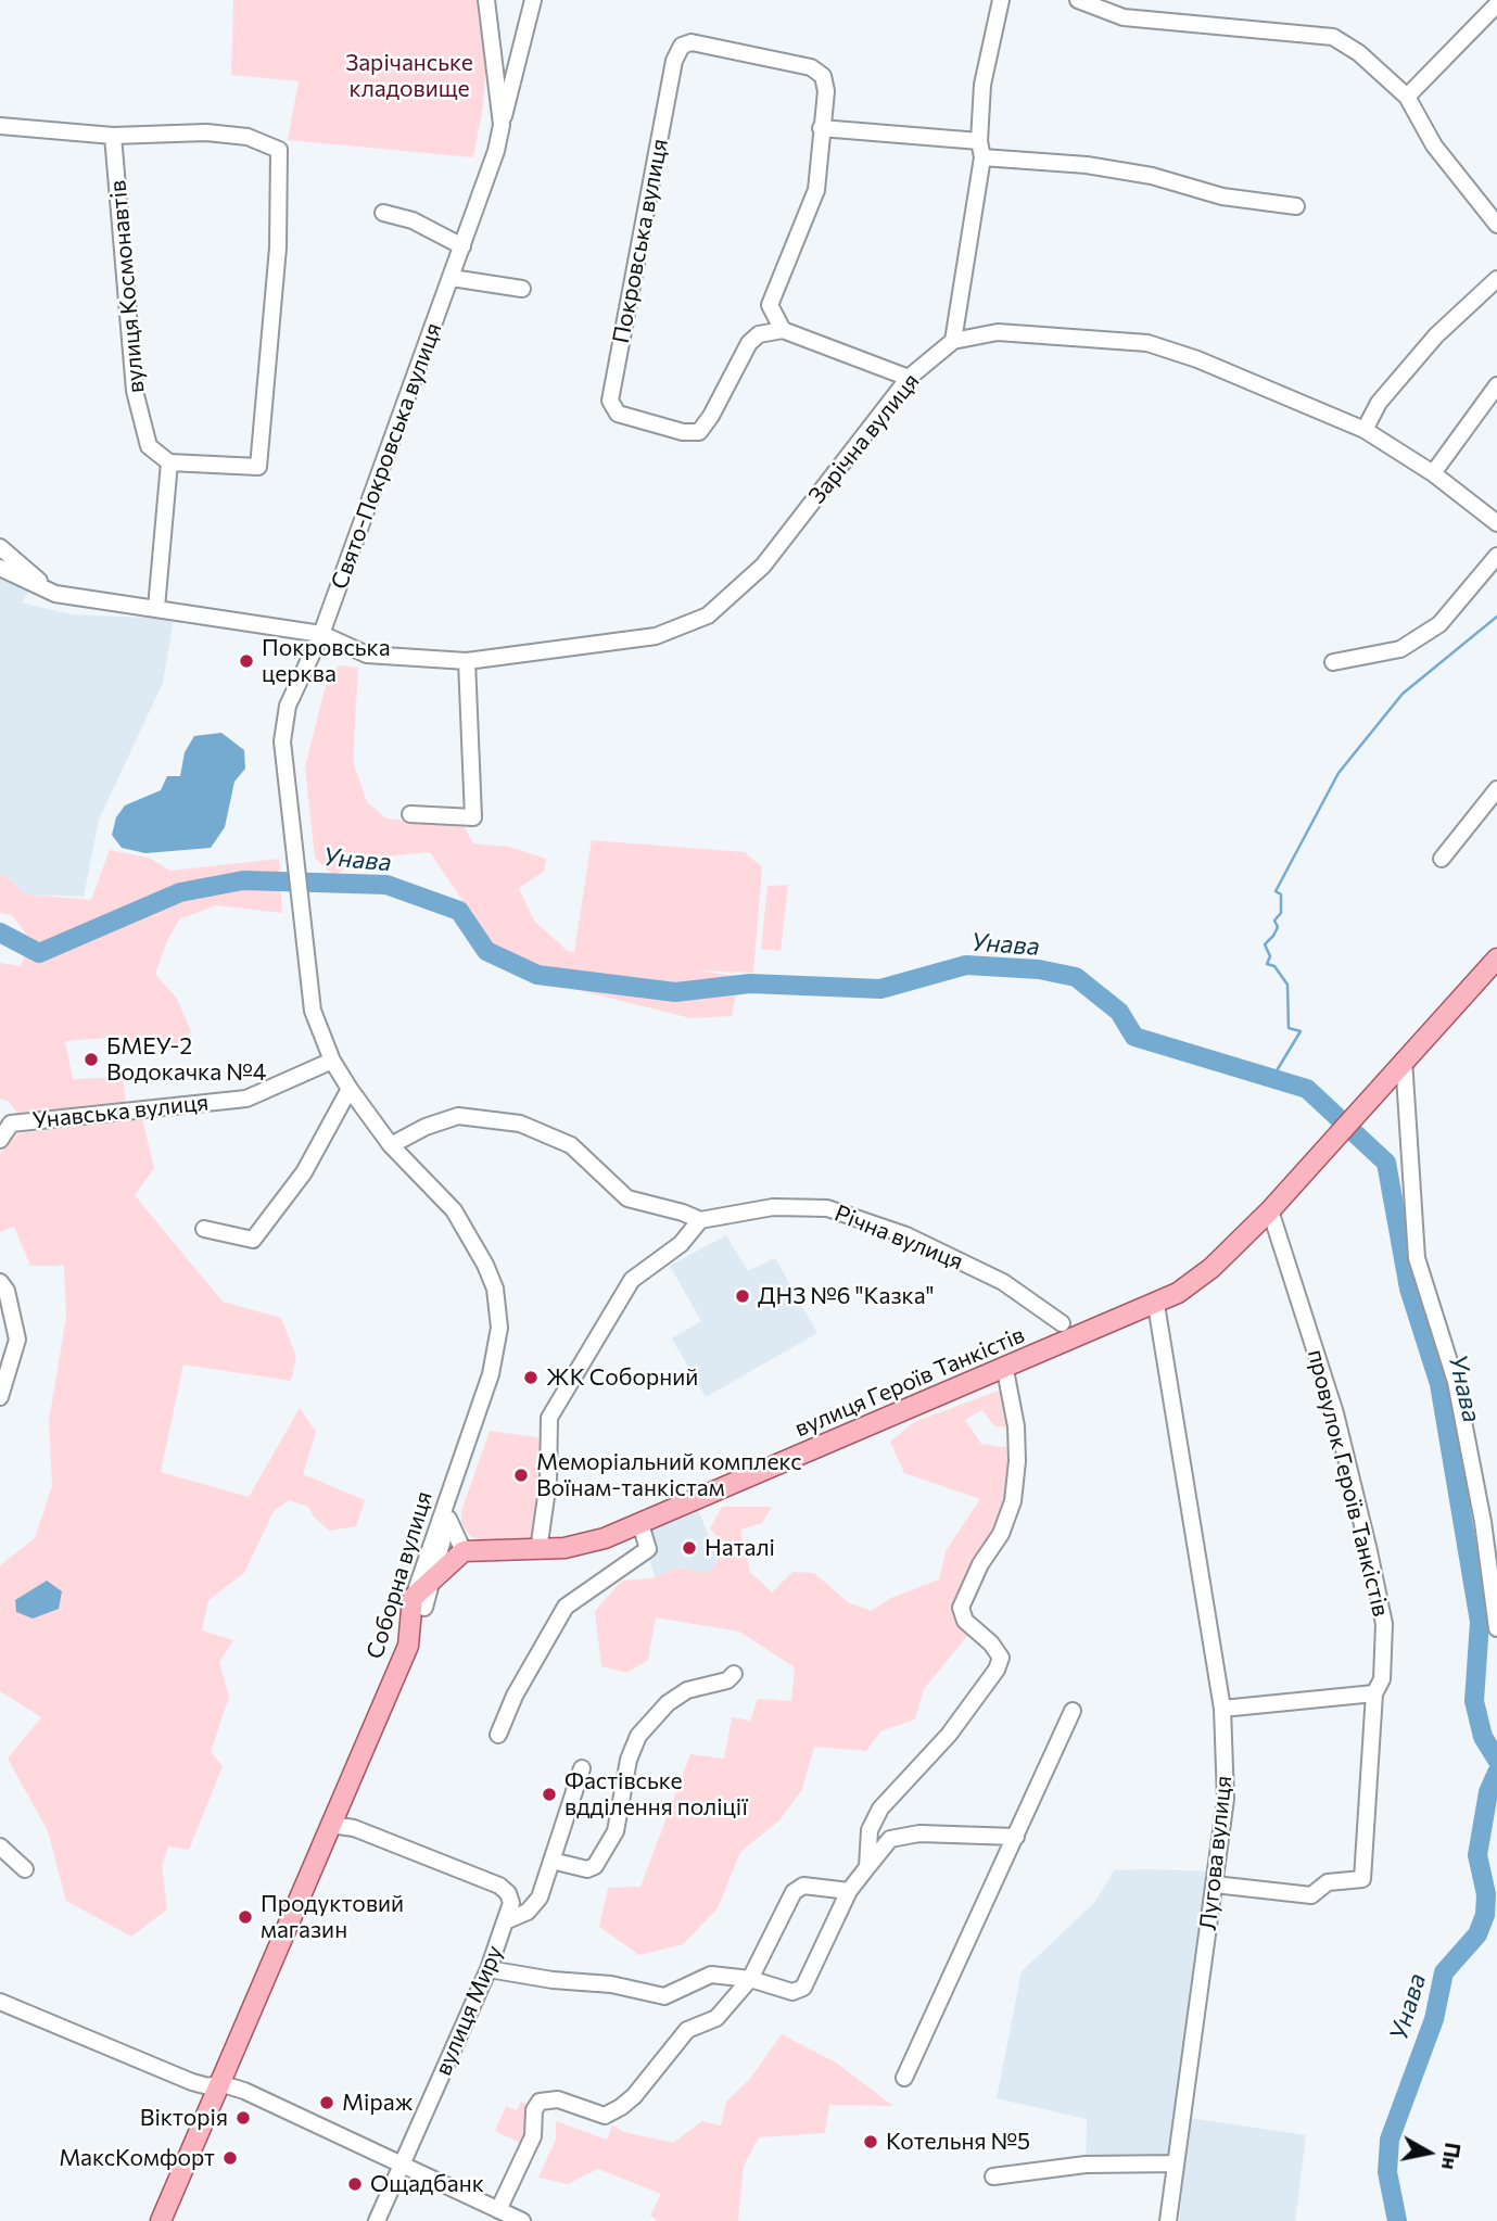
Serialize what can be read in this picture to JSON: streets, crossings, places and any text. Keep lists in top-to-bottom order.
{
  "streets": {
    "main road": ["вулиця Героїв Танкістів", "Соборна вулиця"],
    "street": [
      "Покровська вулиця",
      "вулиця Космонавтів",
      "Зарічна вулиця",
      "Свято-Покровська вулиця",
      "Унавська вулиця",
      "Річна вулиця",
      "провулок Героїв Танкістів",
      "Лугова вулиця",
      "вулиця Миру"
    ]
  },
  "crossings": [
    ["Зарічна вулиця", "Свято-Покровська вулиця"],
    ["Зарічна вулиця", "Соборна вулиця"],
    ["Свято-Покровська вулиця", "Соборна вулиця"],
    ["Унавська вулиця", "Соборна вулиця"],
    ["Річна вулиця", "Соборна вулиця"],
    ["вулиця Героїв Танкістів", "провулок Героїв Танкістів"],
    ["вулиця Героїв Танкістів", "Соборна вулиця"],
    ["вулиця Героїв Танкістів", "Лугова вулиця"],
    ["провулок Героїв Танкістів", "Лугова вулиця"]
  ],
  "water": ["Унава"],
  "parks": ["Зарічанське кладовище"],
  "places": [
    "Покровська церква",
    "БМЕУ-2 Водокачка №4",
    "ДНЗ №6 \"Казка\"",
    "ЖК Соборний",
    "Меморіальний комплекс Воїнам-танкістам",
    "Наталі",
    "Фастівське вдділення поліції",
    "Продуктовий магазин",
    "Міраж",
    "Вікторія",
    "Котельня №5",
    "МаксКомфорт",
    "Ощадбанк"
  ],
  "north": "right"
}
